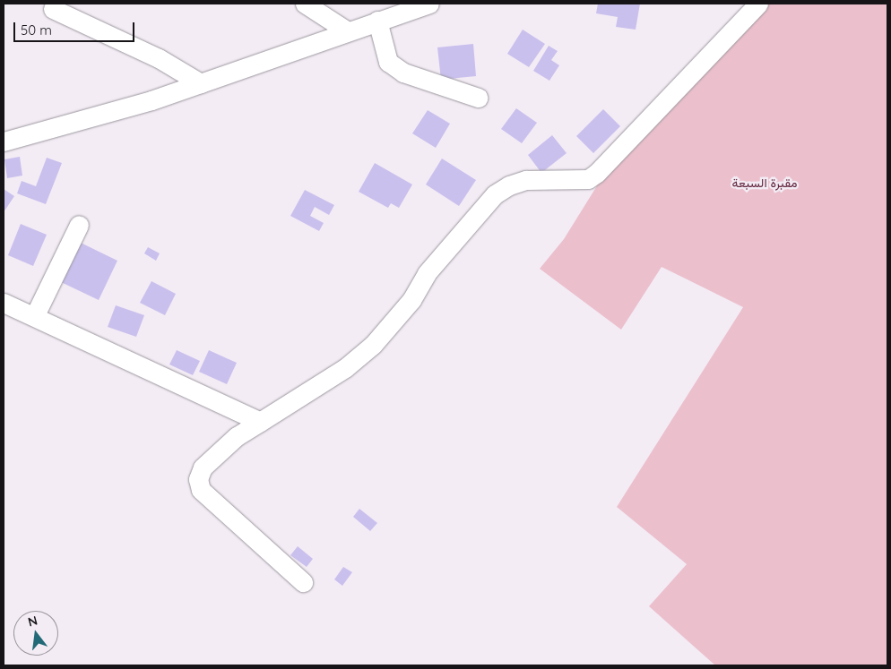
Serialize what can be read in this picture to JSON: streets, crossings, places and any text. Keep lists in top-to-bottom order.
{
  "parks": ["مقبرة السبعة"],
  "scale_bar": "50 m",
  "north": "top"
}
